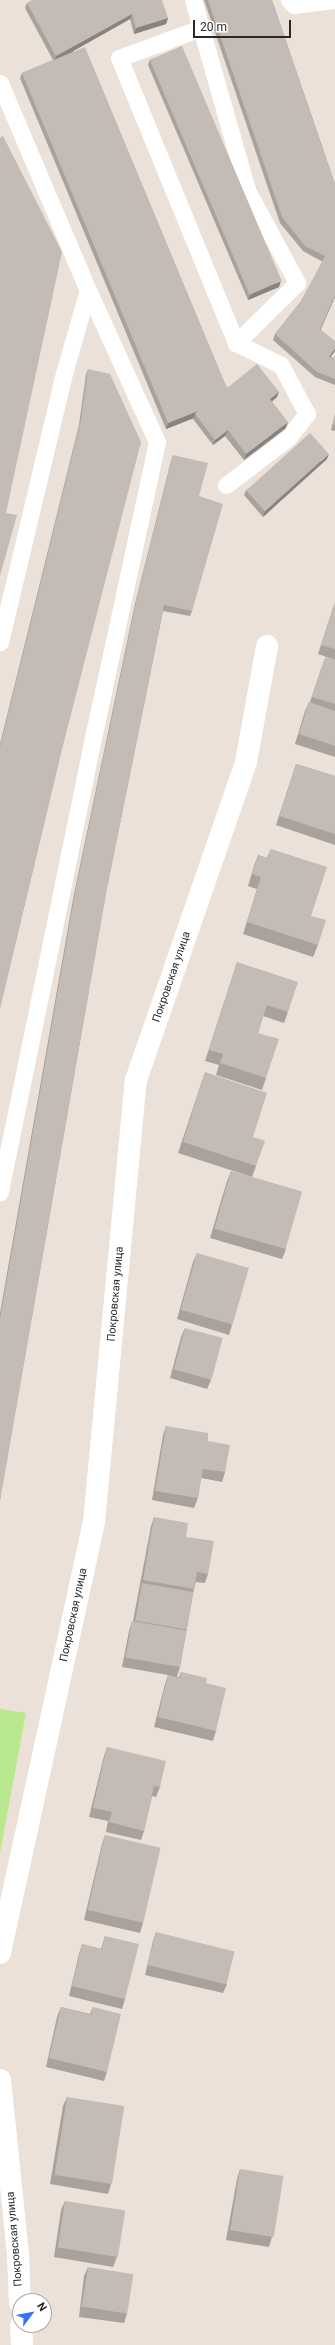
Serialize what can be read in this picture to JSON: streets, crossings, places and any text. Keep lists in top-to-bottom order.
{
  "streets": {
    "street": ["Покровская улица"]
  },
  "scale_bar": "20 m",
  "north": "top right"
}
